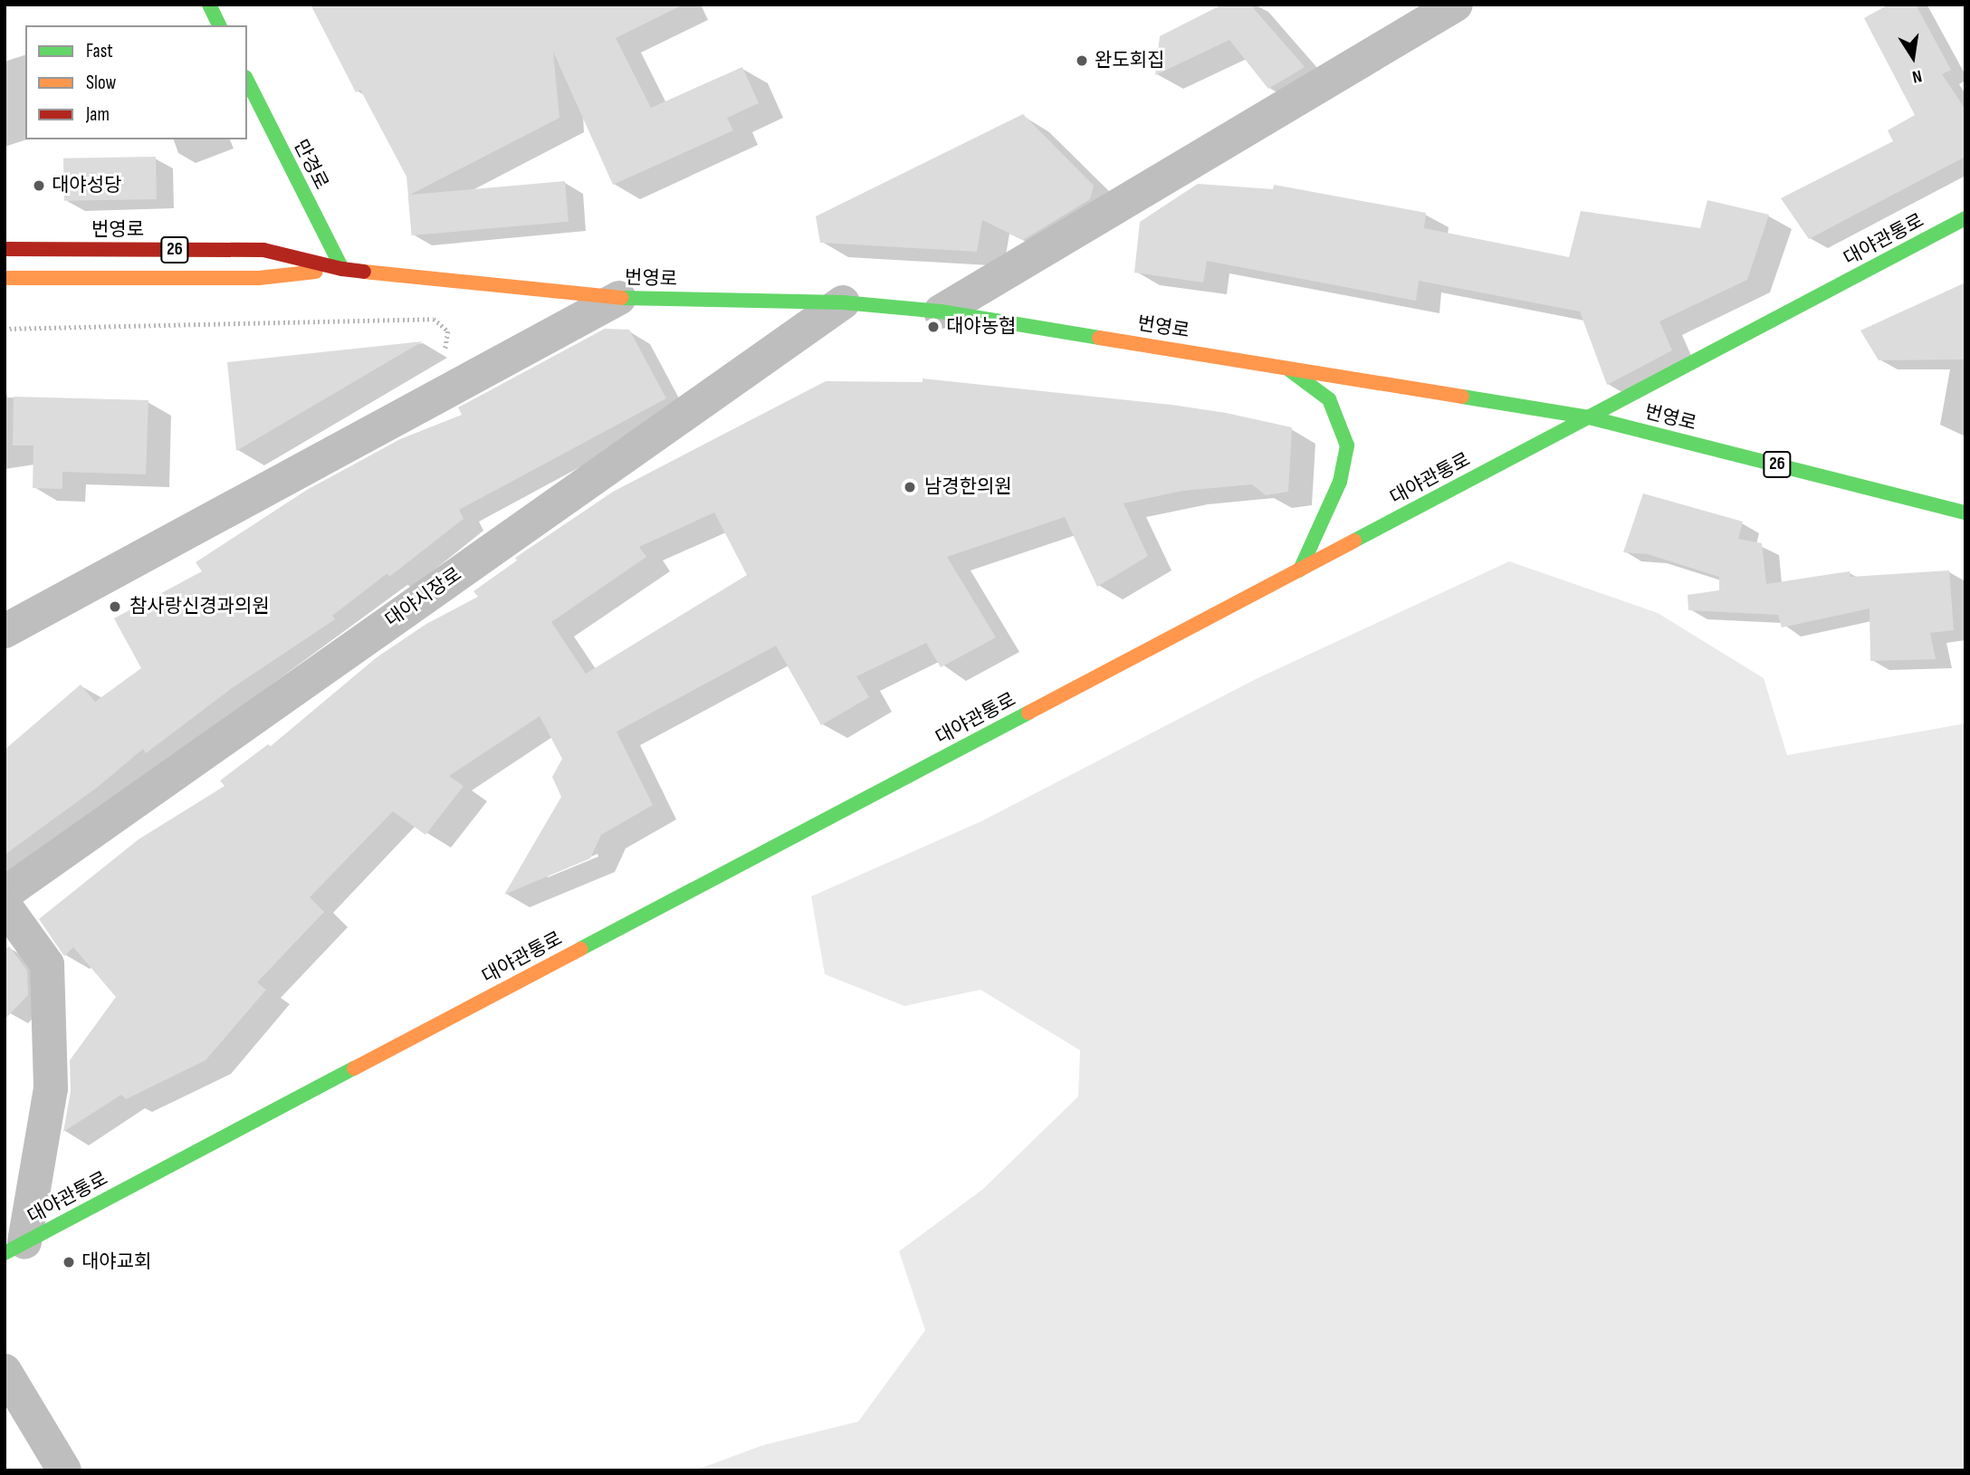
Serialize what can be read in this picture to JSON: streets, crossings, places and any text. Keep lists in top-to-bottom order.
{
  "streets": {
    "main road": [
      "만경로",
      "번영로",
      "대야관통로",
      "26"
    ],
    "street": ["대야시장로"]
  },
  "crossings": [
    ["만경로", "번영로"],
    ["번영로", "대야관통로"],
    ["번영로", "대야시장로"]
  ],
  "places": [
    "완도회집",
    "대야성당",
    "대야농협",
    "남경한의원",
    "참사랑신경과의원",
    "대야교회"
  ],
  "legend": ["Fast", "Slow", "Jam"],
  "north": "bottom"
}
